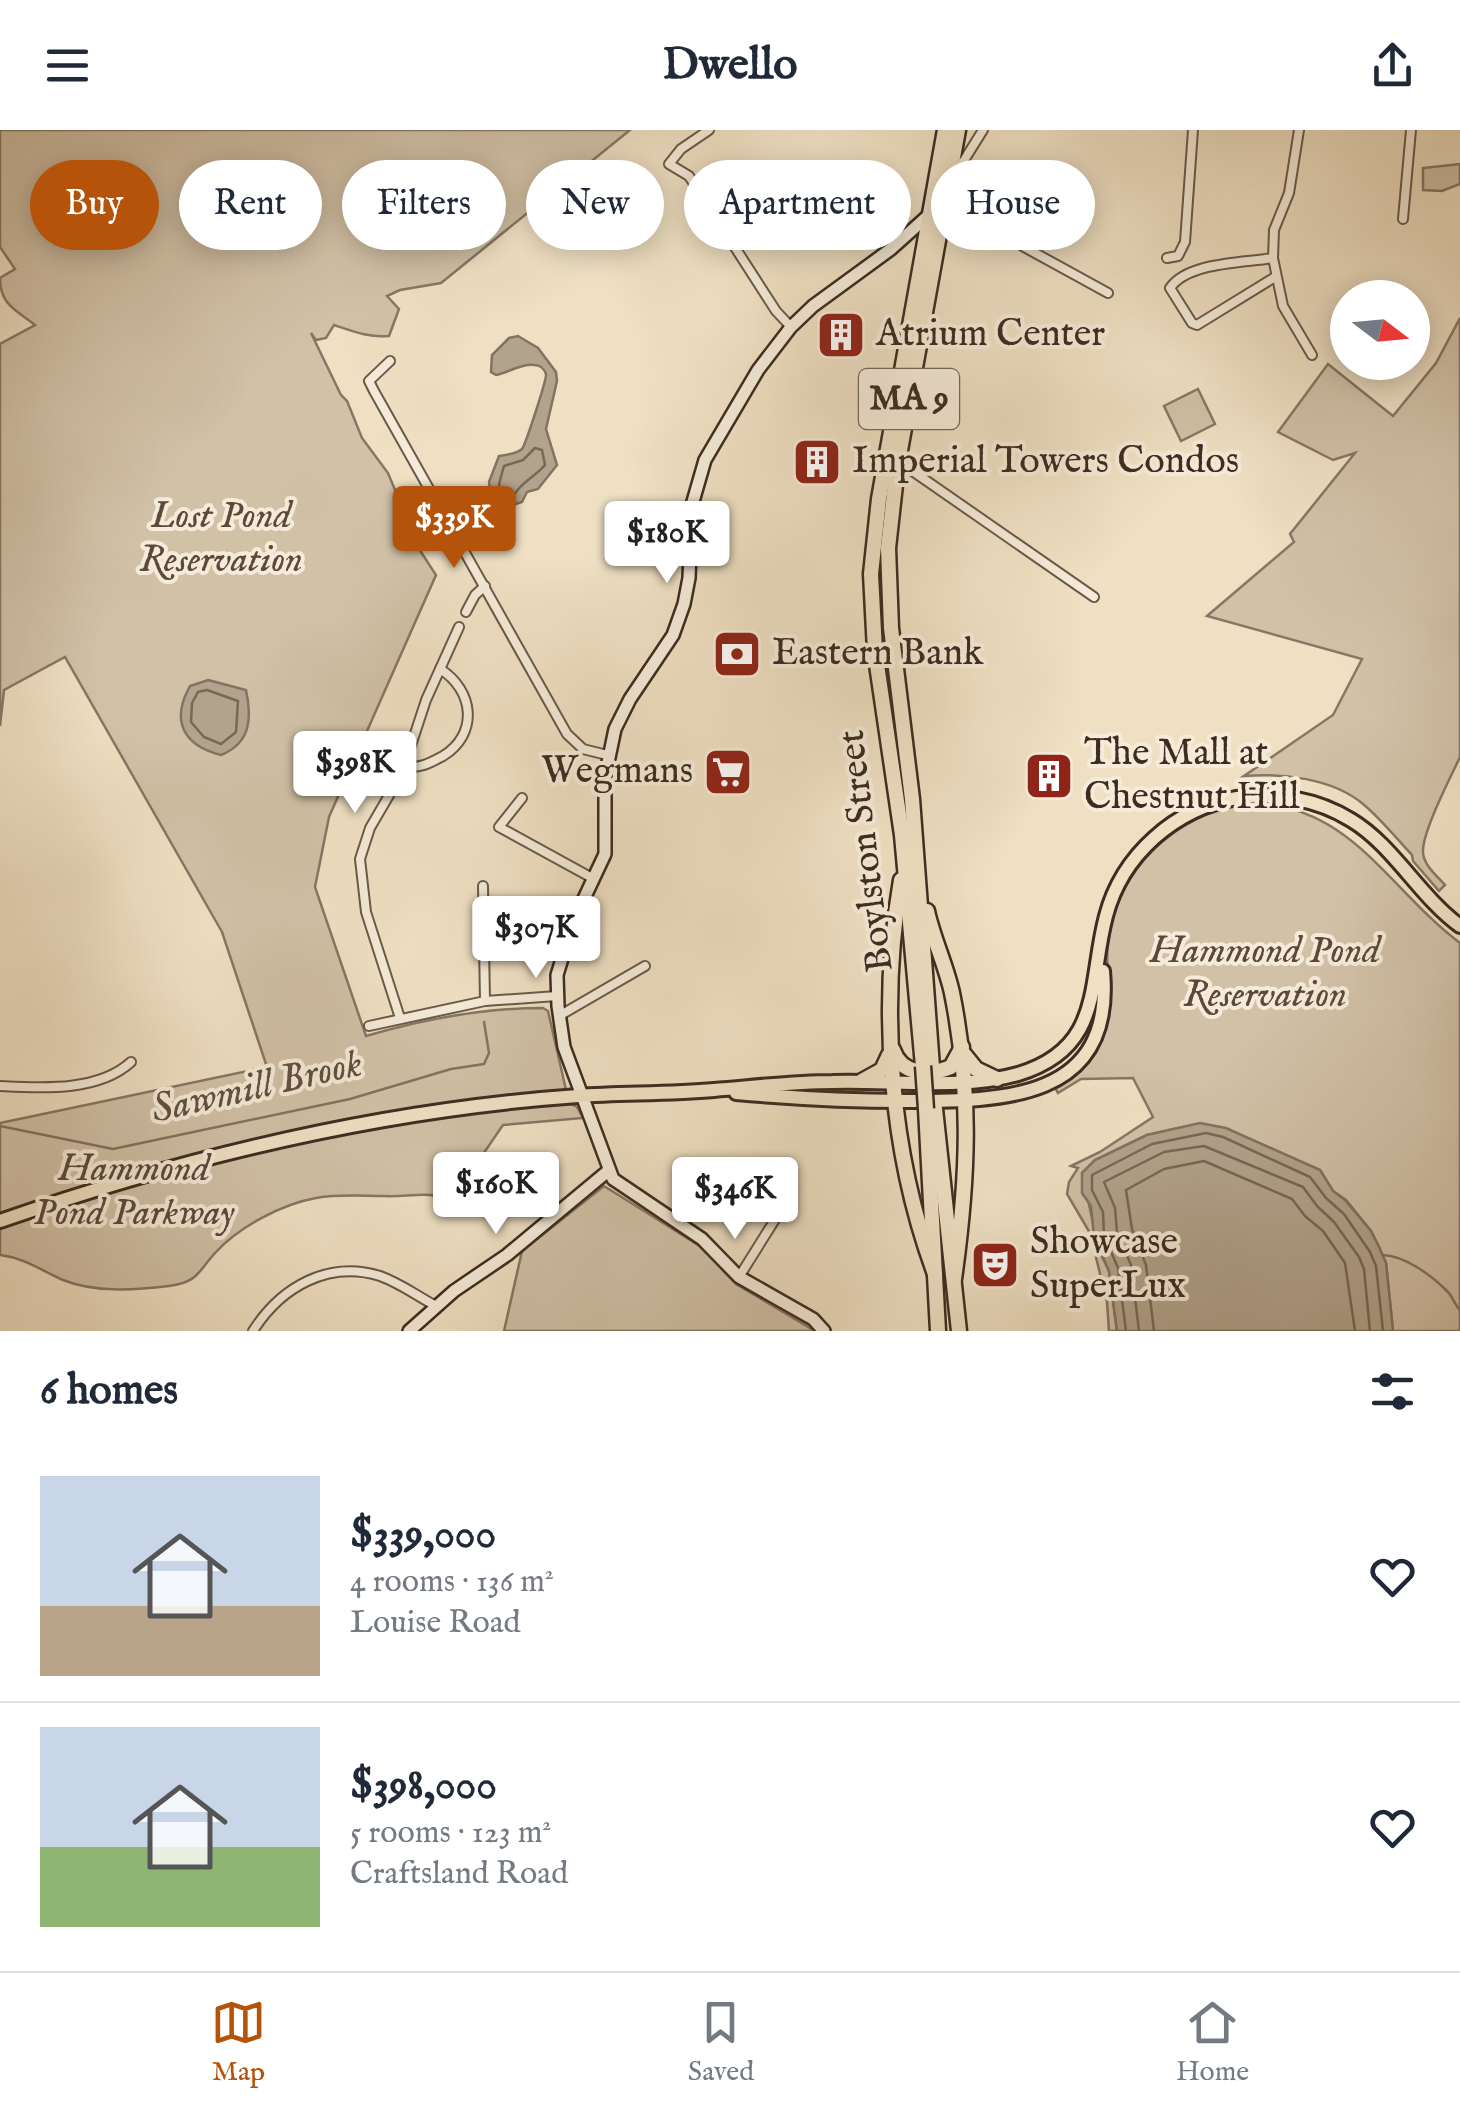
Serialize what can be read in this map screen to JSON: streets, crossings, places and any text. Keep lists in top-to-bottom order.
{
  "streets": {
    "highway": ["MA 9", "Boylston Street"]
  },
  "water": ["Sawmill Brook"],
  "parks": ["Lost Pond Reservation", "Hammond Pond Reservation", "Hammond Pond Parkway"],
  "places": {
    "building": ["Atrium Center", "Imperial Towers Condos", "The Mall at Chestnut Hill"],
    "bank": ["Eastern Bank"],
    "supermarket": ["Wegmans"],
    "theatre": ["Showcase SuperLux"]
  },
  "north": "right",
  "page": {
    "header": "Dwello",
    "chip": [
      "Buy",
      "Rent",
      "Filters",
      "New",
      "Apartment",
      "House"
    ],
    "price": [
      "$339K",
      "$180K",
      "$398K",
      "$307K",
      "$160K",
      "$346K"
    ],
    "heading": "6 homes",
    "list": [
      {
        "name": "$339,000",
        "note": "4 rooms · 136 m² · Louise Road"
      },
      {
        "name": "$398,000",
        "note": "5 rooms · 123 m² · Craftsland Road"
      }
    ],
    "tabs": ["Map", "Saved", "Home"]
  }
}
